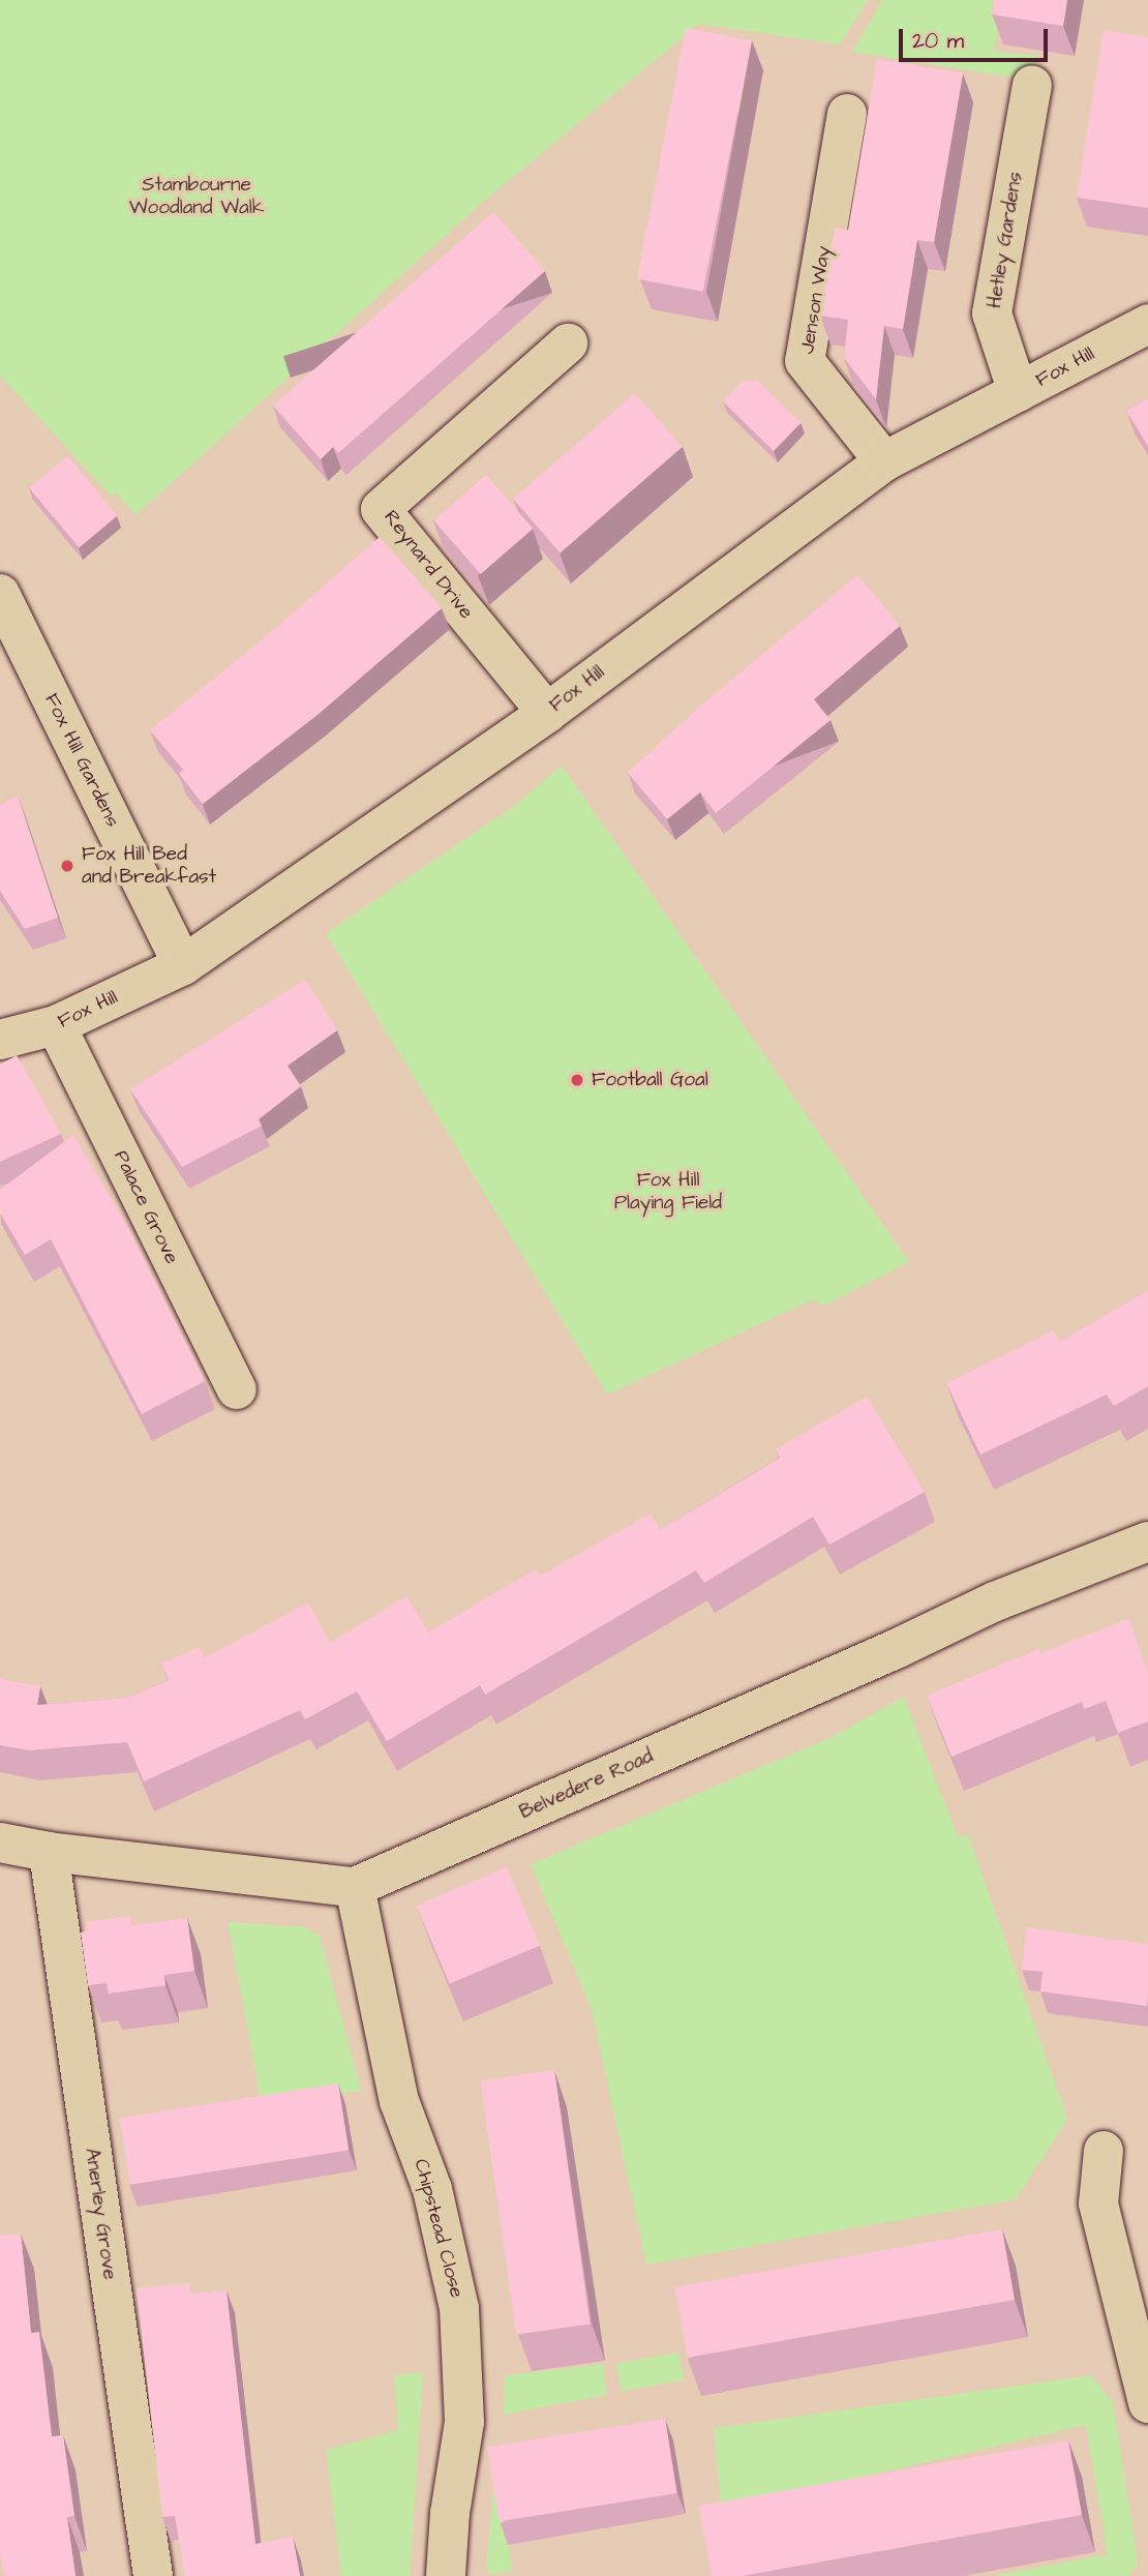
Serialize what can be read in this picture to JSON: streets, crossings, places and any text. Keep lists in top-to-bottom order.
{
  "streets": {
    "street": [
      "Hetley Gardens",
      "Jenson Way",
      "Fox Hill",
      "Reynard Drive",
      "Fox Hill Gardens",
      "Palace Grove",
      "Belvedere Road",
      "Anerley Grove",
      "Chipstead Close"
    ]
  },
  "crossings": [
    ["Hetley Gardens", "Fox Hill"],
    ["Jenson Way", "Fox Hill"],
    ["Fox Hill", "Reynard Drive"],
    ["Fox Hill", "Fox Hill Gardens"],
    ["Fox Hill", "Palace Grove"],
    ["Belvedere Road", "Chipstead Close"]
  ],
  "parks": ["Stambourne Woodland Walk", "Fox Hill Playing Field"],
  "places": ["Fox Hill Bed and Breakfast", "Football Goal"],
  "scale_bar": "20 m"
}
